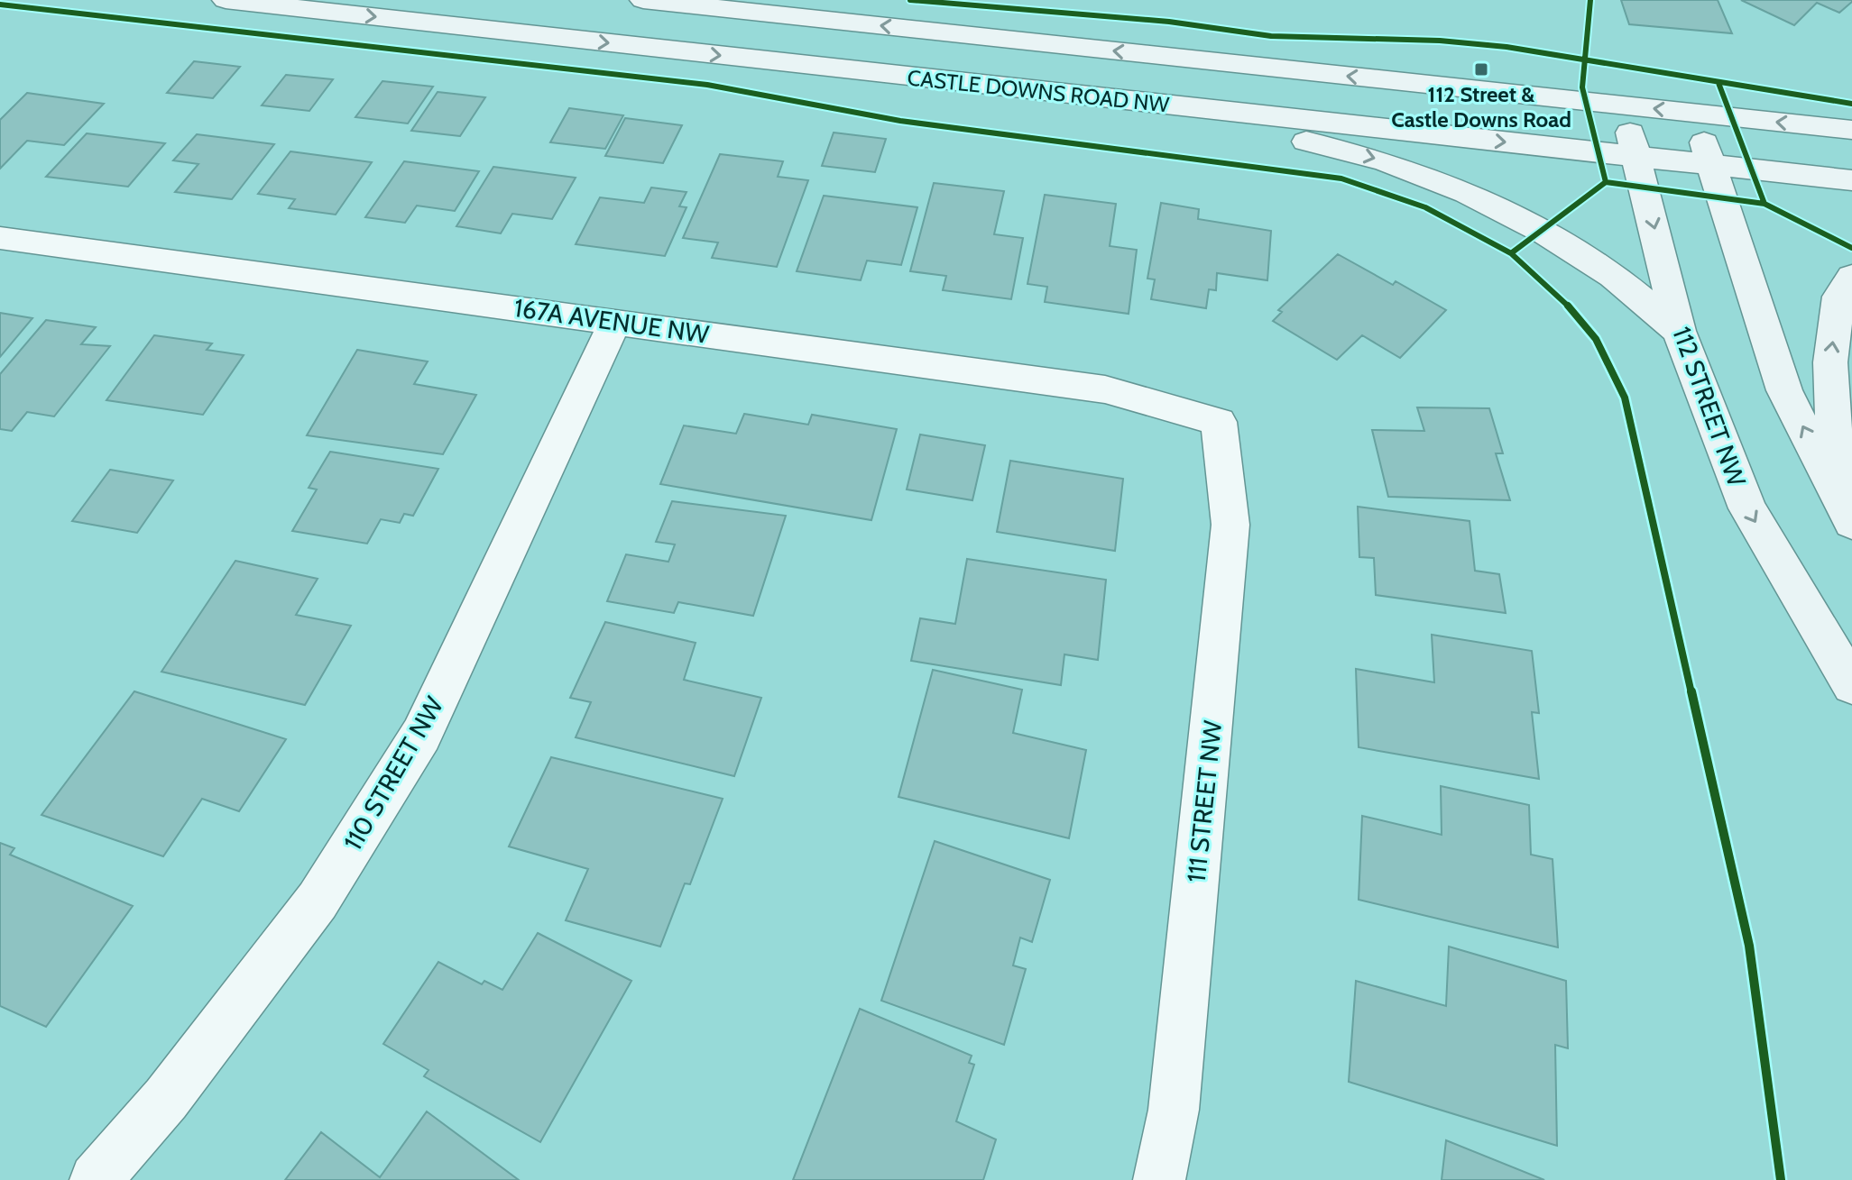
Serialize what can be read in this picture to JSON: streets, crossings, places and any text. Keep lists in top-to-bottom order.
{
  "streets": {
    "main road": ["CASTLE DOWNS ROAD NW", "112 STREET NW"],
    "street": ["167A AVENUE NW", "110 STREET NW", "111 STREET NW"]
  },
  "crossings": [
    ["CASTLE DOWNS ROAD NW", "112 STREET NW"],
    ["167A AVENUE NW", "110 STREET NW"],
    ["167A AVENUE NW", "111 STREET NW"]
  ],
  "places": {
    "transit": ["112 Street & Castle Downs Road"]
  }
}
